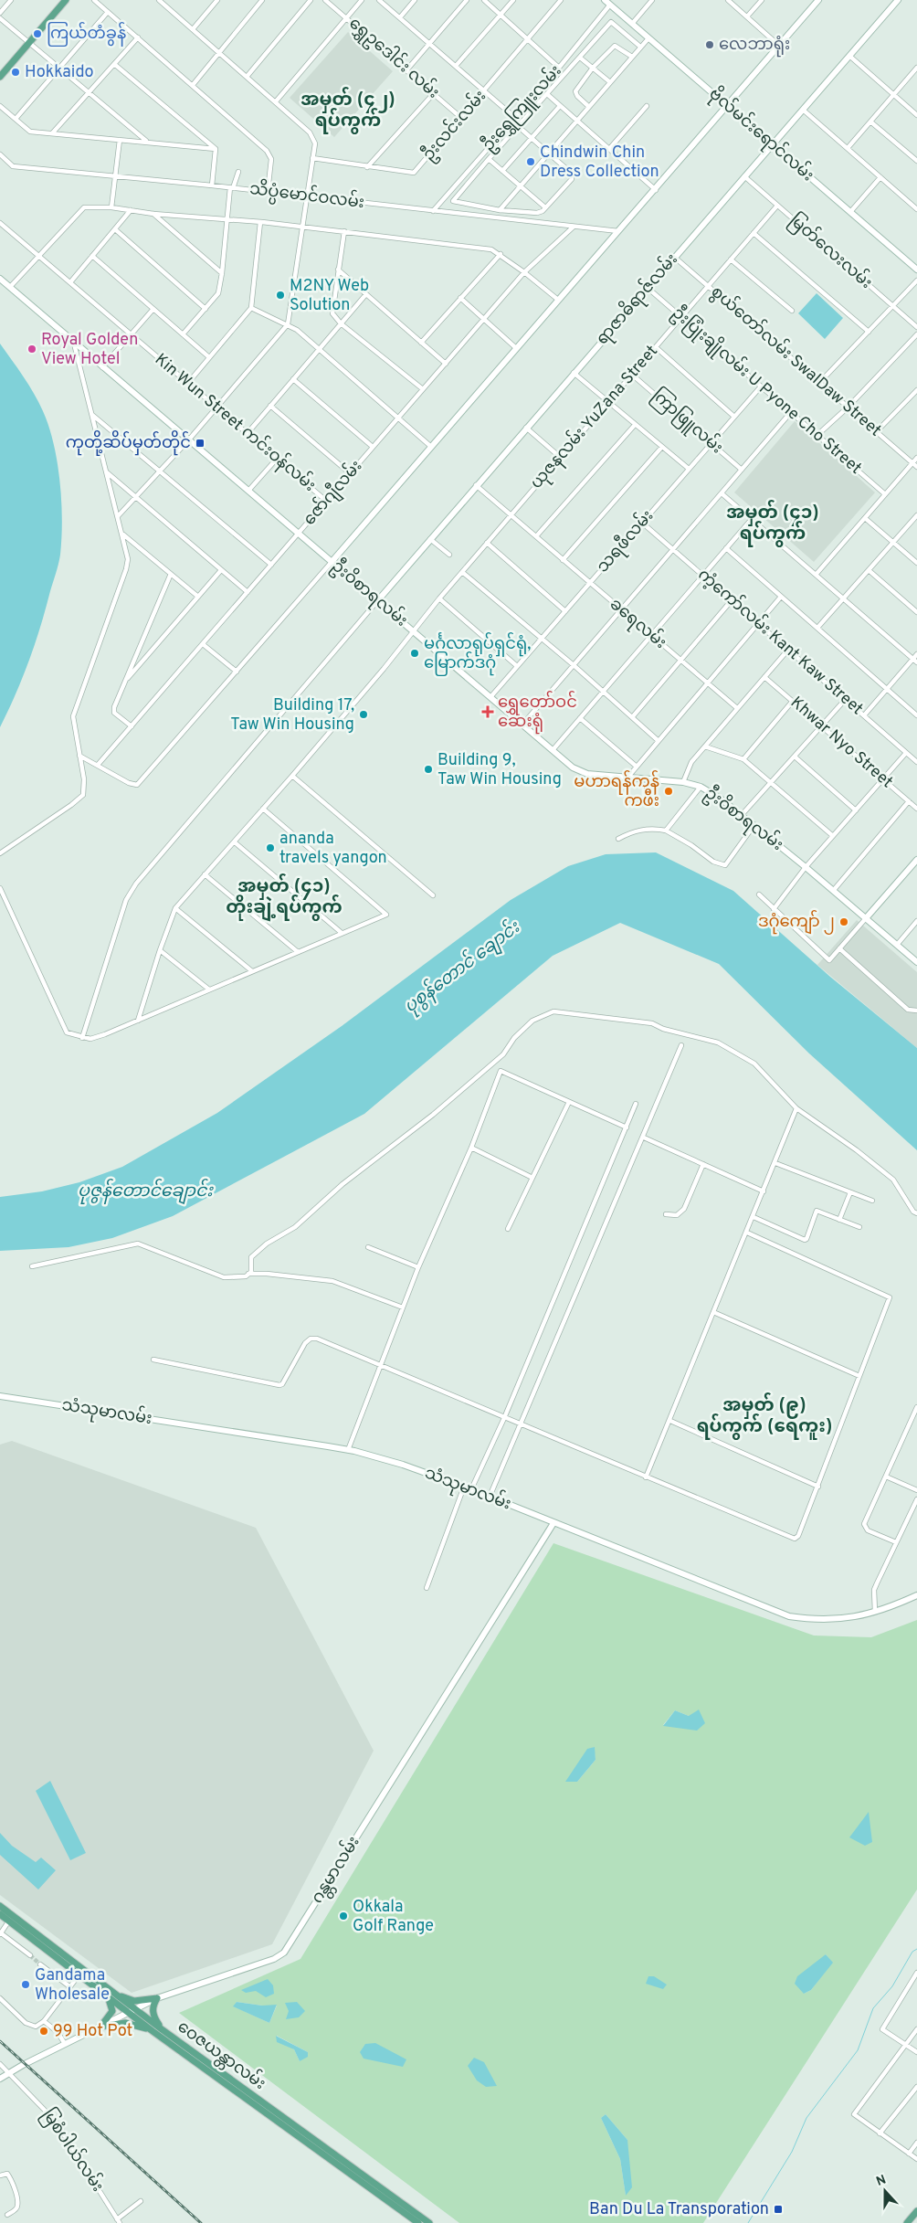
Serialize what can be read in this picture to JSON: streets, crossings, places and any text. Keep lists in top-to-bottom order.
{
  "streets": {
    "main road": [
      "ဗိုလ်မင်းရောင်လမ်း",
      "ရာဇာဓိရာဇ်လမ်း",
      "ဦးဝိစာရလမ်း",
      "သံသုမာလမ်း",
      "ဂန္တမာလမ်း",
      "ဝေဇယန္တာလမ်း"
    ],
    "street": [
      "ရွှေဥဒေါင်း လမ်း",
      "ဦးရွှေကြူးလမ်း",
      "ဦးလင်းလမ်း",
      "သိပ္ပံမောင်ဝလမ်း",
      "မြတ်လေးလမ်း",
      "စွယ်တော်လမ်း SwalDaw Street",
      "ဦးပြုံးချိုလမ်း U Pyone Cho Street",
      "ယုဇနလမ်း YuZana Street",
      "ကြာဖြူလမ်း",
      "Kin Wun Street ကင်းဝန်လမ်း",
      "ဇော်ဂျီလမ်း",
      "သရဖီလမ်း",
      "ခရေလမ်း",
      "ကံ့ကော်လမ်း Kant Kaw Street",
      "Khwar Nyo Street",
      "မြစံပါယ်လမ်း"
    ]
  },
  "crossings": [
    ["ရွှေဥဒေါင်း လမ်း", "ဦးလင်းလမ်း"],
    ["ဦးရွှေကြူးလမ်း", "ဗိုလ်မင်းရောင်လမ်း"],
    ["ဦးရွှေကြူးလမ်း", "သိပ္ပံမောင်ဝလမ်း"],
    ["ဗိုလ်မင်းရောင်လမ်း", "ရာဇာဓိရာဇ်လမ်း"],
    ["သိပ္ပံမောင်ဝလမ်း", "ဇော်ဂျီလမ်း"],
    ["မြတ်လေးလမ်း", "ရာဇာဓိရာဇ်လမ်း"],
    ["မြတ်လေးလမ်း", "ယုဇနလမ်း YuZana Street"],
    ["ရာဇာဓိရာဇ်လမ်း", "စွယ်တော်လမ်း SwalDaw Street"],
    ["ရာဇာဓိရာဇ်လမ်း", "ဦးပြုံးချိုလမ်း U Pyone Cho Street"],
    ["ရာဇာဓိရာဇ်လမ်း", "ဦးဝိစာရလမ်း"],
    ["ရာဇာဓိရာဇ်လမ်း", "ခရေလမ်း"],
    ["စွယ်တော်လမ်း SwalDaw Street", "ယုဇနလမ်း YuZana Street"],
    ["ဦးပြုံးချိုလမ်း U Pyone Cho Street", "ယုဇနလမ်း YuZana Street"],
    ["ဦးပြုံးချိုလမ်း U Pyone Cho Street", "သရဖီလမ်း"],
    ["ယုဇနလမ်း YuZana Street", "ကြာဖြူလမ်း"],
    ["ယုဇနလမ်း YuZana Street", "ဦးဝိစာရလမ်း"],
    ["ယုဇနလမ်း YuZana Street", "ခရေလမ်း"],
    ["ကြာဖြူလမ်း", "သရဖီလမ်း"],
    ["Kin Wun Street ကင်းဝန်လမ်း", "ဇော်ဂျီလမ်း"],
    ["ဇော်ဂျီလမ်း", "ဦးဝိစာရလမ်း"],
    ["သရဖီလမ်း", "ဦးဝိစာရလမ်း"],
    ["သရဖီလမ်း", "ခရေလမ်း"],
    ["သရဖီလမ်း", "ကံ့ကော်လမ်း Kant Kaw Street"],
    ["သံသုမာလမ်း", "ဂန္တမာလမ်း"],
    ["ဂန္တမာလမ်း", "ဝေဇယန္တာလမ်း"],
    ["ဂန္တမာလမ်း", "မြစံပါယ်လမ်း"]
  ],
  "districts": [
    "အမှတ် (၄၂) ရပ်ကွက်",
    "အမှတ် (၄၁) ရပ်ကွက်",
    "အမှတ် (၄၁) တိုးချဲ့ရပ်ကွက်",
    "အမှတ် (၉) ရပ်ကွက် (ရေကူး)"
  ],
  "water": ["ပုစွန်တောင် ချောင်း", "ပုဇွန်တောင်ချောင်း"],
  "places": {
    "other": [
      "ကြယ်တံခွန်",
      "လေဘာရုံး",
      "Hokkaido",
      "Chindwin Chin Dress Collection",
      "M2NY Web Solution",
      "Royal Golden View Hotel",
      "မင်္ဂလာရုပ်ရှင်ရုံ, မြောက်ဒဂုံ",
      "Building 17, Taw Win Housing",
      "Building 9, Taw Win Housing",
      "မဟာရန်ကုန် ကဖီး",
      "ananda travels yangon",
      "ဒဂုံကျော် ၂",
      "Okkala Golf Range",
      "Gandama Wholesale",
      "99 Hot Pot"
    ],
    "transit": ["ကုတို့ဆိပ်မှတ်တိုင်", "Ban Du La Transporation"],
    "health": ["ရွှေတော်ဝင် ဆေးရုံ"]
  },
  "north": "top"
}
